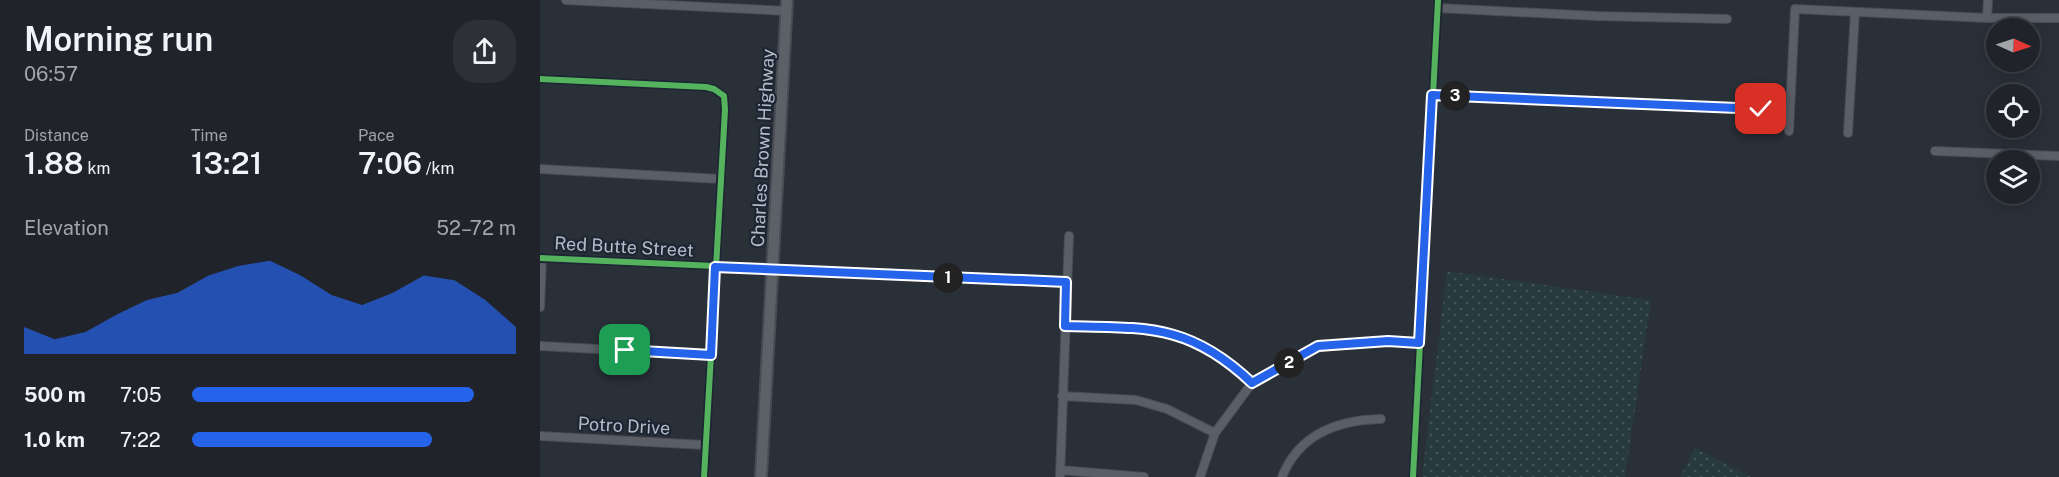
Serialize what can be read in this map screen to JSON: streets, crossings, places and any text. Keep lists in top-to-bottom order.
{
  "streets": {
    "main road": ["Charles Brown Highway"],
    "street": ["Red Butte Street", "Potro Drive"]
  },
  "crossings": [
    ["Charles Brown Highway", "Red Butte Street"]
  ],
  "north": "right",
  "page": {
    "heading": ["Morning run", "06:57"],
    "pins": ["3", "1", "2"],
    "stats": [
      ["Distance", "1.88 km"],
      ["Time", "13:21"],
      ["Pace", "7:06 /km"]
    ],
    "chart": ["Elevation", "52–72 m"],
    "list": [
      {
        "name": "500 m",
        "note": "7:05"
      },
      {
        "name": "1.0 km",
        "note": "7:22"
      }
    ]
  }
}
